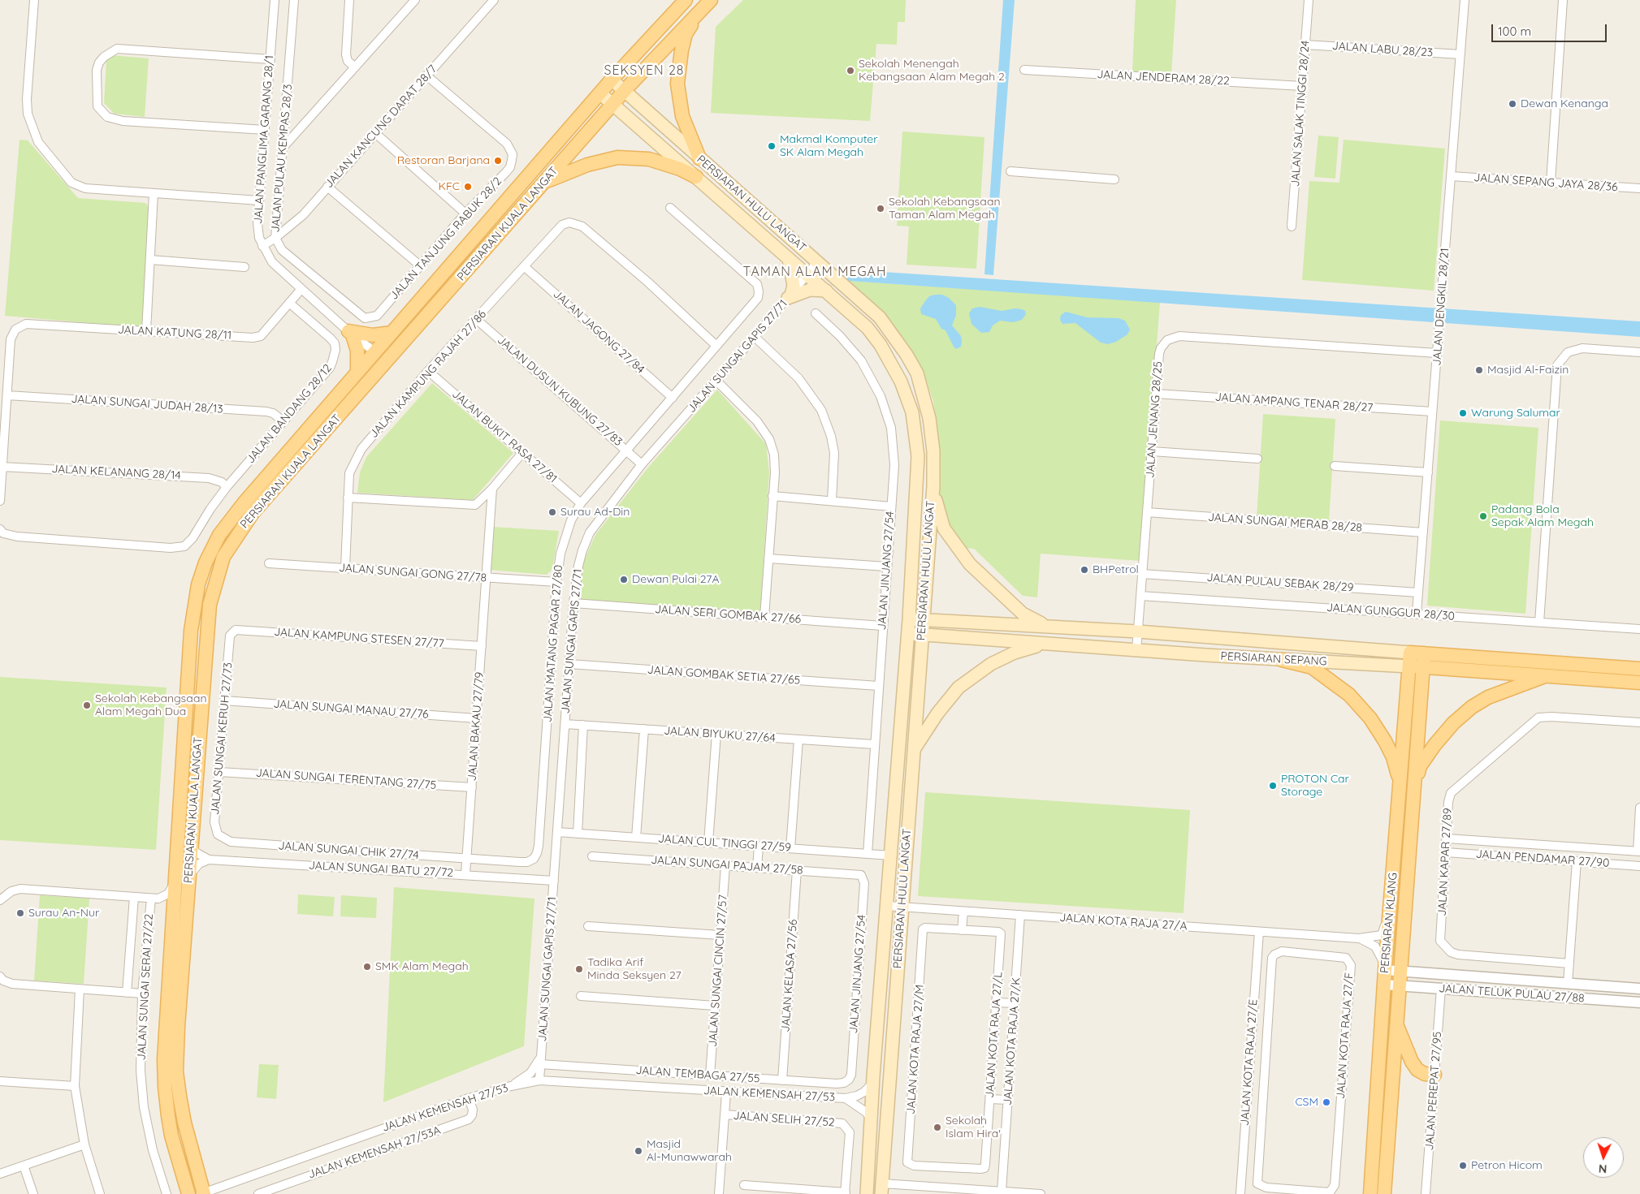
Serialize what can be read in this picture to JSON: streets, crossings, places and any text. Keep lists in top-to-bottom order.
{
  "streets": {
    "main road": [
      "PERSIARAN HULU LANGAT",
      "PERSIARAN KUALA LANGAT",
      "PERSIARAN SEPANG",
      "PERSIARAN KLANG"
    ],
    "street": [
      "JALAN LABU 28/23",
      "JALAN JENDERAM 28/22",
      "JALAN SALAK TINGGI 28/24",
      "JALAN KANCUNG DARAT 28/7",
      "JALAN PANGLIMA GARANG 28/1",
      "JALAN PULAU KEMPAS 28/3",
      "JALAN SEPANG JAYA 28/36",
      "JALAN TANJUNG RABUK 28/2",
      "JALAN DENGKIL 28/21",
      "JALAN JAGONG 27/84",
      "JALAN KATUNG 28/11",
      "JALAN SUNGAI GAPIS 27/71",
      "JALAN KAMPUNG RAJAH 27/86",
      "JALAN DUSUN KUBUNG 27/83",
      "JALAN AMPANG TENAR 28/27",
      "JALAN SUNGAI JUDAH 28/13",
      "JALAN BANDANG 28/12",
      "JALAN JENANG 28/25",
      "JALAN BUKIT RASA 27/81",
      "JALAN KELANANG 28/14",
      "JALAN SUNGAI MERAB 28/28",
      "JALAN JINJANG 27/54",
      "JALAN SUNGAI GONG 27/78",
      "JALAN PULAU SEBAK 28/29",
      "JALAN GUNGGUR 28/30",
      "JALAN SERI GOMBAK 27/66",
      "JALAN KAMPUNG STESEN 27/77",
      "JALAN MATANG PAGAR 27/80",
      "JALAN GOMBAK SETIA 27/65",
      "JALAN SUNGAI MANAU 27/76",
      "JALAN BAKAU 27/79",
      "JALAN BIYUKU 27/64",
      "JALAN SUNGAI KERUH 27/73",
      "JALAN SUNGAI TERENTANG 27/75",
      "JALAN CUL TINGGI 27/59",
      "JALAN SUNGAI CHIK 27/74",
      "JALAN PENDAMAR 27/90",
      "JALAN KAPAR 27/89",
      "JALAN SUNGAI PAJAM 27/58",
      "JALAN SUNGAI BATU 27/72",
      "JALAN KOTA RAJA 27/A",
      "JALAN SUNGAI CINCIN 27/57",
      "JALAN KELASA 27/56",
      "JALAN SUNGAI SERAI 27/22",
      "JALAN TELUK PULAU 27/88",
      "JALAN KOTA RAJA 27/L",
      "JALAN KOTA RAJA 27/F",
      "JALAN KOTA RAJA 27/K",
      "JALAN KOTA RAJA 27/M",
      "JALAN KOTA RAJA 27/E",
      "JALAN TEMBAGA 27/55",
      "JALAN PEREPAT 27/95",
      "JALAN KEMENSAH 27/53",
      "JALAN SELIH 27/52",
      "JALAN KEMENSAH 27/53A"
    ]
  },
  "crossings": [
    ["JALAN LABU 28/23", "JALAN SALAK TINGGI 28/24"],
    ["JALAN LABU 28/23", "JALAN DENGKIL 28/21"],
    ["JALAN JENDERAM 28/22", "JALAN SALAK TINGGI 28/24"],
    ["JALAN KANCUNG DARAT 28/7", "JALAN PANGLIMA GARANG 28/1"],
    ["JALAN KANCUNG DARAT 28/7", "JALAN PULAU KEMPAS 28/3"],
    ["JALAN KANCUNG DARAT 28/7", "JALAN TANJUNG RABUK 28/2"],
    ["JALAN PANGLIMA GARANG 28/1", "PERSIARAN KUALA LANGAT"],
    ["JALAN PANGLIMA GARANG 28/1", "JALAN KATUNG 28/11"],
    ["JALAN PULAU KEMPAS 28/3", "JALAN TANJUNG RABUK 28/2"],
    ["JALAN SEPANG JAYA 28/36", "JALAN DENGKIL 28/21"],
    ["PERSIARAN HULU LANGAT", "PERSIARAN KUALA LANGAT"],
    ["PERSIARAN HULU LANGAT", "JALAN SUNGAI GAPIS 27/71"],
    ["PERSIARAN HULU LANGAT", "PERSIARAN SEPANG"],
    ["PERSIARAN HULU LANGAT", "JALAN CUL TINGGI 27/59"],
    ["PERSIARAN HULU LANGAT", "JALAN KOTA RAJA 27/A"],
    ["PERSIARAN KUALA LANGAT", "JALAN KEMENSAH 27/53"],
    ["JALAN DENGKIL 28/21", "JALAN AMPANG TENAR 28/27"],
    ["JALAN DENGKIL 28/21", "JALAN JENANG 28/25"],
    ["JALAN DENGKIL 28/21", "JALAN SUNGAI MERAB 28/28"],
    ["JALAN DENGKIL 28/21", "JALAN PULAU SEBAK 28/29"],
    ["JALAN DENGKIL 28/21", "JALAN GUNGGUR 28/30"],
    ["JALAN JAGONG 27/84", "JALAN KAMPUNG RAJAH 27/86"],
    ["JALAN JAGONG 27/84", "JALAN MATANG PAGAR 27/80"],
    ["JALAN KATUNG 28/11", "JALAN SUNGAI JUDAH 28/13"],
    ["JALAN KATUNG 28/11", "JALAN BANDANG 28/12"],
    ["JALAN SUNGAI GAPIS 27/71", "JALAN DUSUN KUBUNG 27/83"],
    ["JALAN SUNGAI GAPIS 27/71", "JALAN SERI GOMBAK 27/66"],
    ["JALAN SUNGAI GAPIS 27/71", "JALAN GOMBAK SETIA 27/65"],
    ["JALAN SUNGAI GAPIS 27/71", "JALAN BIYUKU 27/64"],
    ["JALAN SUNGAI GAPIS 27/71", "JALAN CUL TINGGI 27/59"],
    ["JALAN SUNGAI GAPIS 27/71", "JALAN SUNGAI BATU 27/72"],
    ["JALAN SUNGAI GAPIS 27/71", "JALAN TEMBAGA 27/55"],
    ["JALAN SUNGAI GAPIS 27/71", "JALAN KEMENSAH 27/53"],
    ["JALAN KAMPUNG RAJAH 27/86", "JALAN DUSUN KUBUNG 27/83"],
    ["JALAN KAMPUNG RAJAH 27/86", "JALAN BUKIT RASA 27/81"],
    ["JALAN KAMPUNG RAJAH 27/86", "JALAN SUNGAI GONG 27/78"],
    ["JALAN KAMPUNG RAJAH 27/86", "JALAN MATANG PAGAR 27/80"],
    ["JALAN DUSUN KUBUNG 27/83", "JALAN MATANG PAGAR 27/80"],
    ["JALAN AMPANG TENAR 28/27", "JALAN JENANG 28/25"],
    ["JALAN SUNGAI JUDAH 28/13", "JALAN BANDANG 28/12"],
    ["JALAN BANDANG 28/12", "JALAN KELANANG 28/14"],
    ["JALAN JENANG 28/25", "JALAN SUNGAI MERAB 28/28"],
    ["JALAN JENANG 28/25", "JALAN PULAU SEBAK 28/29"],
    ["JALAN JENANG 28/25", "JALAN GUNGGUR 28/30"],
    ["JALAN JENANG 28/25", "PERSIARAN SEPANG"],
    ["JALAN BUKIT RASA 27/81", "JALAN MATANG PAGAR 27/80"],
    ["JALAN JINJANG 27/54", "JALAN SERI GOMBAK 27/66"],
    ["JALAN JINJANG 27/54", "JALAN GOMBAK SETIA 27/65"],
    ["JALAN JINJANG 27/54", "JALAN BIYUKU 27/64"],
    ["JALAN JINJANG 27/54", "JALAN CUL TINGGI 27/59"],
    ["JALAN JINJANG 27/54", "JALAN SUNGAI PAJAM 27/58"],
    ["JALAN JINJANG 27/54", "JALAN TEMBAGA 27/55"],
    ["JALAN SUNGAI GONG 27/78", "JALAN MATANG PAGAR 27/80"],
    ["JALAN SUNGAI GONG 27/78", "JALAN BAKAU 27/79"],
    ["JALAN KAMPUNG STESEN 27/77", "JALAN BAKAU 27/79"],
    ["JALAN KAMPUNG STESEN 27/77", "JALAN SUNGAI KERUH 27/73"],
    ["JALAN MATANG PAGAR 27/80", "JALAN BAKAU 27/79"],
    ["JALAN MATANG PAGAR 27/80", "JALAN SUNGAI CHIK 27/74"],
    ["PERSIARAN SEPANG", "PERSIARAN KLANG"],
    ["JALAN SUNGAI MANAU 27/76", "JALAN BAKAU 27/79"],
    ["JALAN SUNGAI MANAU 27/76", "JALAN SUNGAI KERUH 27/73"],
    ["JALAN BAKAU 27/79", "JALAN SUNGAI TERENTANG 27/75"],
    ["JALAN BAKAU 27/79", "JALAN SUNGAI CHIK 27/74"],
    ["JALAN BAKAU 27/79", "JALAN SUNGAI BATU 27/72"],
    ["JALAN SUNGAI KERUH 27/73", "JALAN SUNGAI TERENTANG 27/75"],
    ["JALAN SUNGAI KERUH 27/73", "JALAN SUNGAI CHIK 27/74"],
    ["JALAN PENDAMAR 27/90", "JALAN KAPAR 27/89"],
    ["JALAN SUNGAI PAJAM 27/58", "JALAN SUNGAI CINCIN 27/57"],
    ["JALAN SUNGAI PAJAM 27/58", "JALAN KELASA 27/56"],
    ["JALAN KOTA RAJA 27/A", "PERSIARAN KLANG"],
    ["JALAN KOTA RAJA 27/A", "JALAN TELUK PULAU 27/88"],
    ["JALAN KOTA RAJA 27/A", "JALAN KOTA RAJA 27/K"],
    ["JALAN KOTA RAJA 27/A", "JALAN KOTA RAJA 27/E"],
    ["PERSIARAN KLANG", "JALAN TELUK PULAU 27/88"],
    ["JALAN SUNGAI CINCIN 27/57", "JALAN TEMBAGA 27/55"],
    ["JALAN KELASA 27/56", "JALAN TEMBAGA 27/55"],
    ["JALAN TELUK PULAU 27/88", "JALAN PEREPAT 27/95"],
    ["JALAN KOTA RAJA 27/L", "JALAN KOTA RAJA 27/M"],
    ["JALAN KEMENSAH 27/53", "JALAN KEMENSAH 27/53A"]
  ],
  "districts": ["SEKSYEN 28", "TAMAN ALAM MEGAH"],
  "places": [
    "Sekolah Menengah Kebangsaan Alam Megah 2",
    "Dewan Kenanga",
    "Makmal Komputer SK Alam Megah",
    "Restoran Barjana",
    "KFC",
    "Sekolah Kebangsaan Taman Alam Megah",
    "Masjid Al-Faizin",
    "Warung Salumar",
    "Surau Ad-Din",
    "Padang Bola Sepak Alam Megah",
    "BHPetrol",
    "Dewan Pulai 27A",
    "Sekolah Kebangsaan Alam Megah Dua",
    "PROTON Car Storage",
    "Surau An-Nur",
    "SMK Alam Megah",
    "Tadika Arif Minda Seksyen 27",
    "CSM",
    "Sekolah Islam Hira'",
    "Masjid Al-Munawwarah",
    "Petron Hicom"
  ],
  "scale_bar": "100 m",
  "north": "bottom"
}
